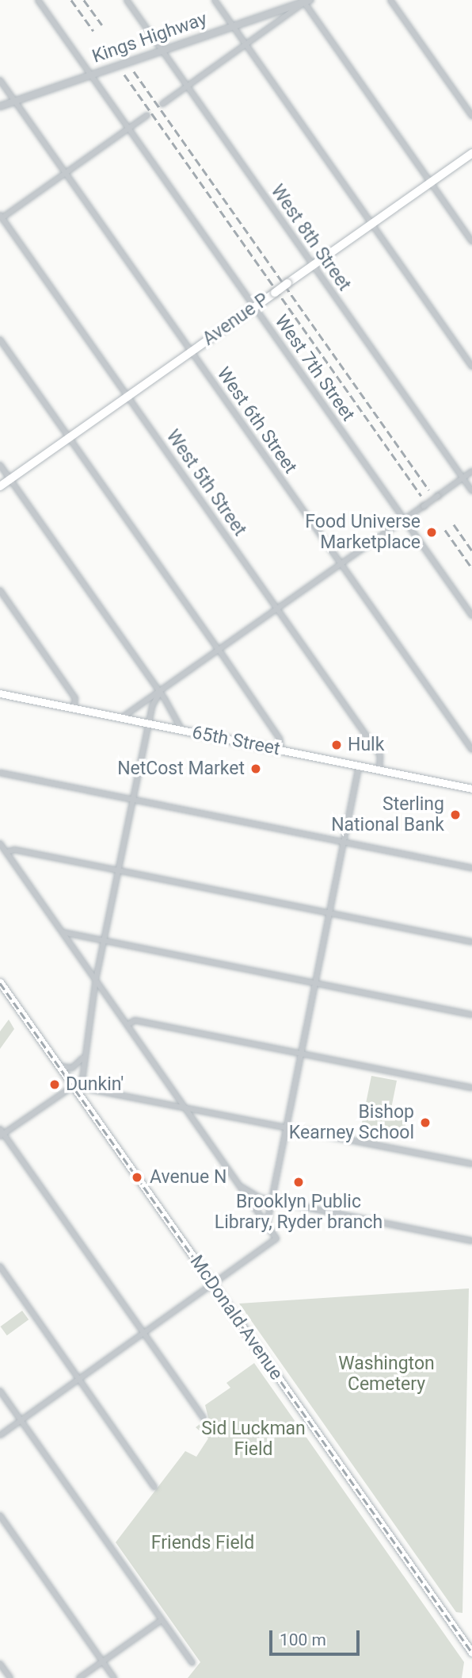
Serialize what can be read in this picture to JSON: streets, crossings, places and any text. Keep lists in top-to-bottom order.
{
  "streets": {
    "main road": ["Avenue P", "65th Street", "McDonald Avenue"],
    "street": [
      "Kings Highway",
      "West 8th Street",
      "West 7th Street",
      "West 6th Street",
      "West 5th Street"
    ]
  },
  "crossings": [
    ["Kings Highway", "West 8th Street"],
    ["Kings Highway", "West 7th Street"],
    ["Kings Highway", "West 6th Street"],
    ["West 8th Street", "Avenue P"],
    ["Avenue P", "West 7th Street"],
    ["Avenue P", "West 6th Street"],
    ["Avenue P", "West 5th Street"],
    ["West 5th Street", "65th Street"]
  ],
  "parks": ["Washington Cemetery", "Sid Luckman Field", "Friends Field"],
  "places": [
    "Food Universe Marketplace",
    "Hulk",
    "NetCost Market",
    "Sterling National Bank",
    "Dunkin'",
    "Bishop Kearney School",
    "Avenue N",
    "Brooklyn Public Library, Ryder branch"
  ],
  "scale_bar": "100 m"
}
